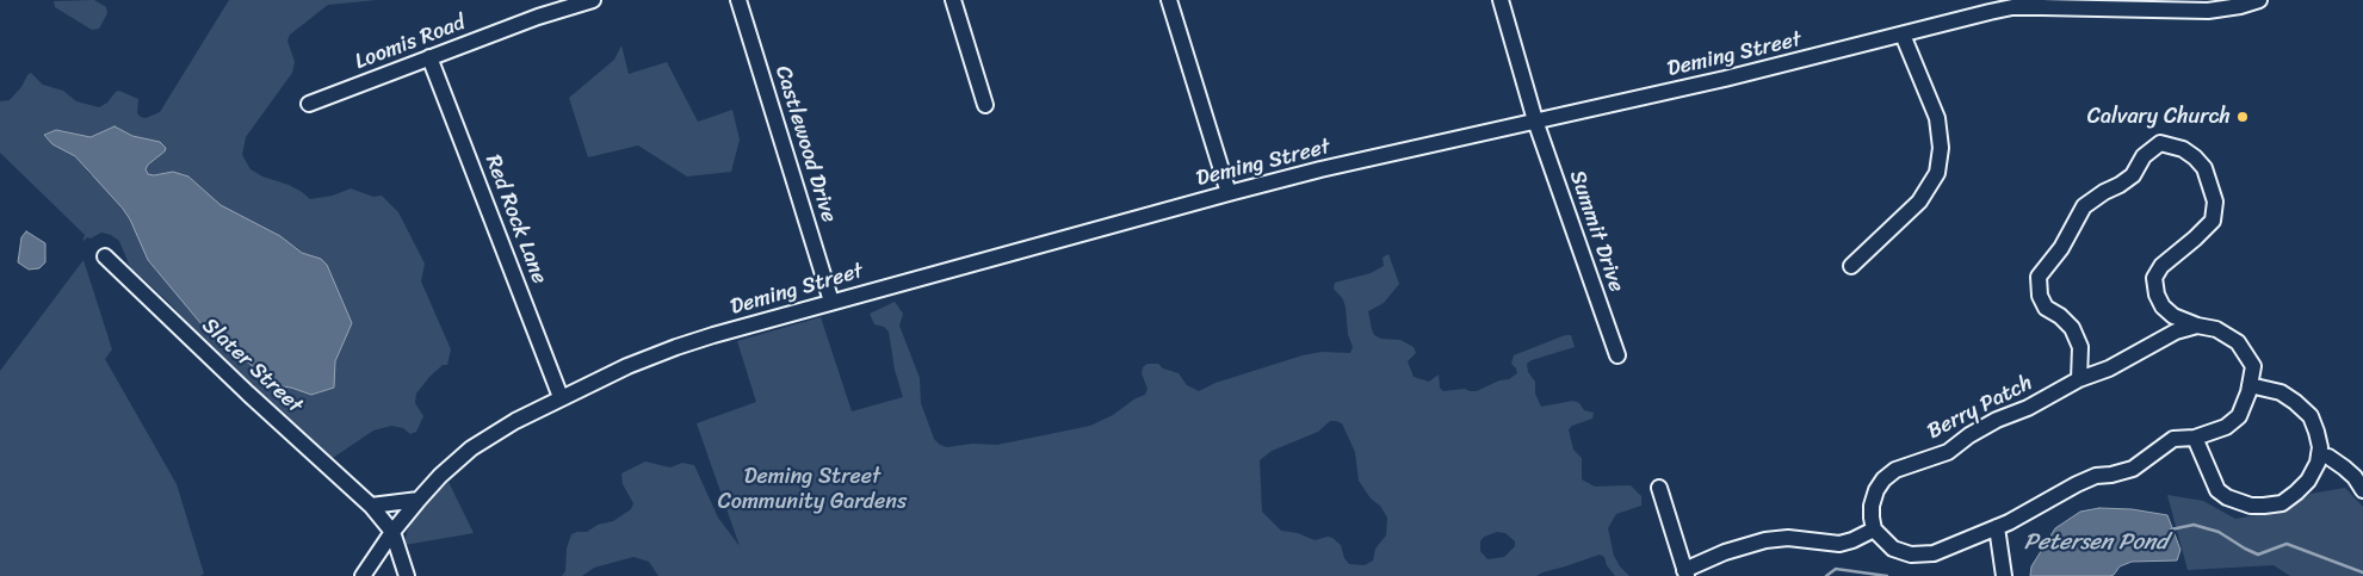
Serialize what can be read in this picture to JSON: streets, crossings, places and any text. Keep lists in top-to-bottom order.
{
  "streets": {
    "street": [
      "Loomis Road",
      "Deming Street",
      "Castlewood Drive",
      "Red Rock Lane",
      "Summit Drive",
      "Slater Street",
      "Berry Patch"
    ]
  },
  "crossings": [
    ["Loomis Road", "Red Rock Lane"],
    ["Deming Street", "Castlewood Drive"],
    ["Deming Street", "Red Rock Lane"],
    ["Deming Street", "Summit Drive"],
    ["Deming Street", "Slater Street"]
  ],
  "water": ["Petersen Pond"],
  "parks": ["Deming Street Community Gardens"],
  "places": ["Calvary Church"]
}
